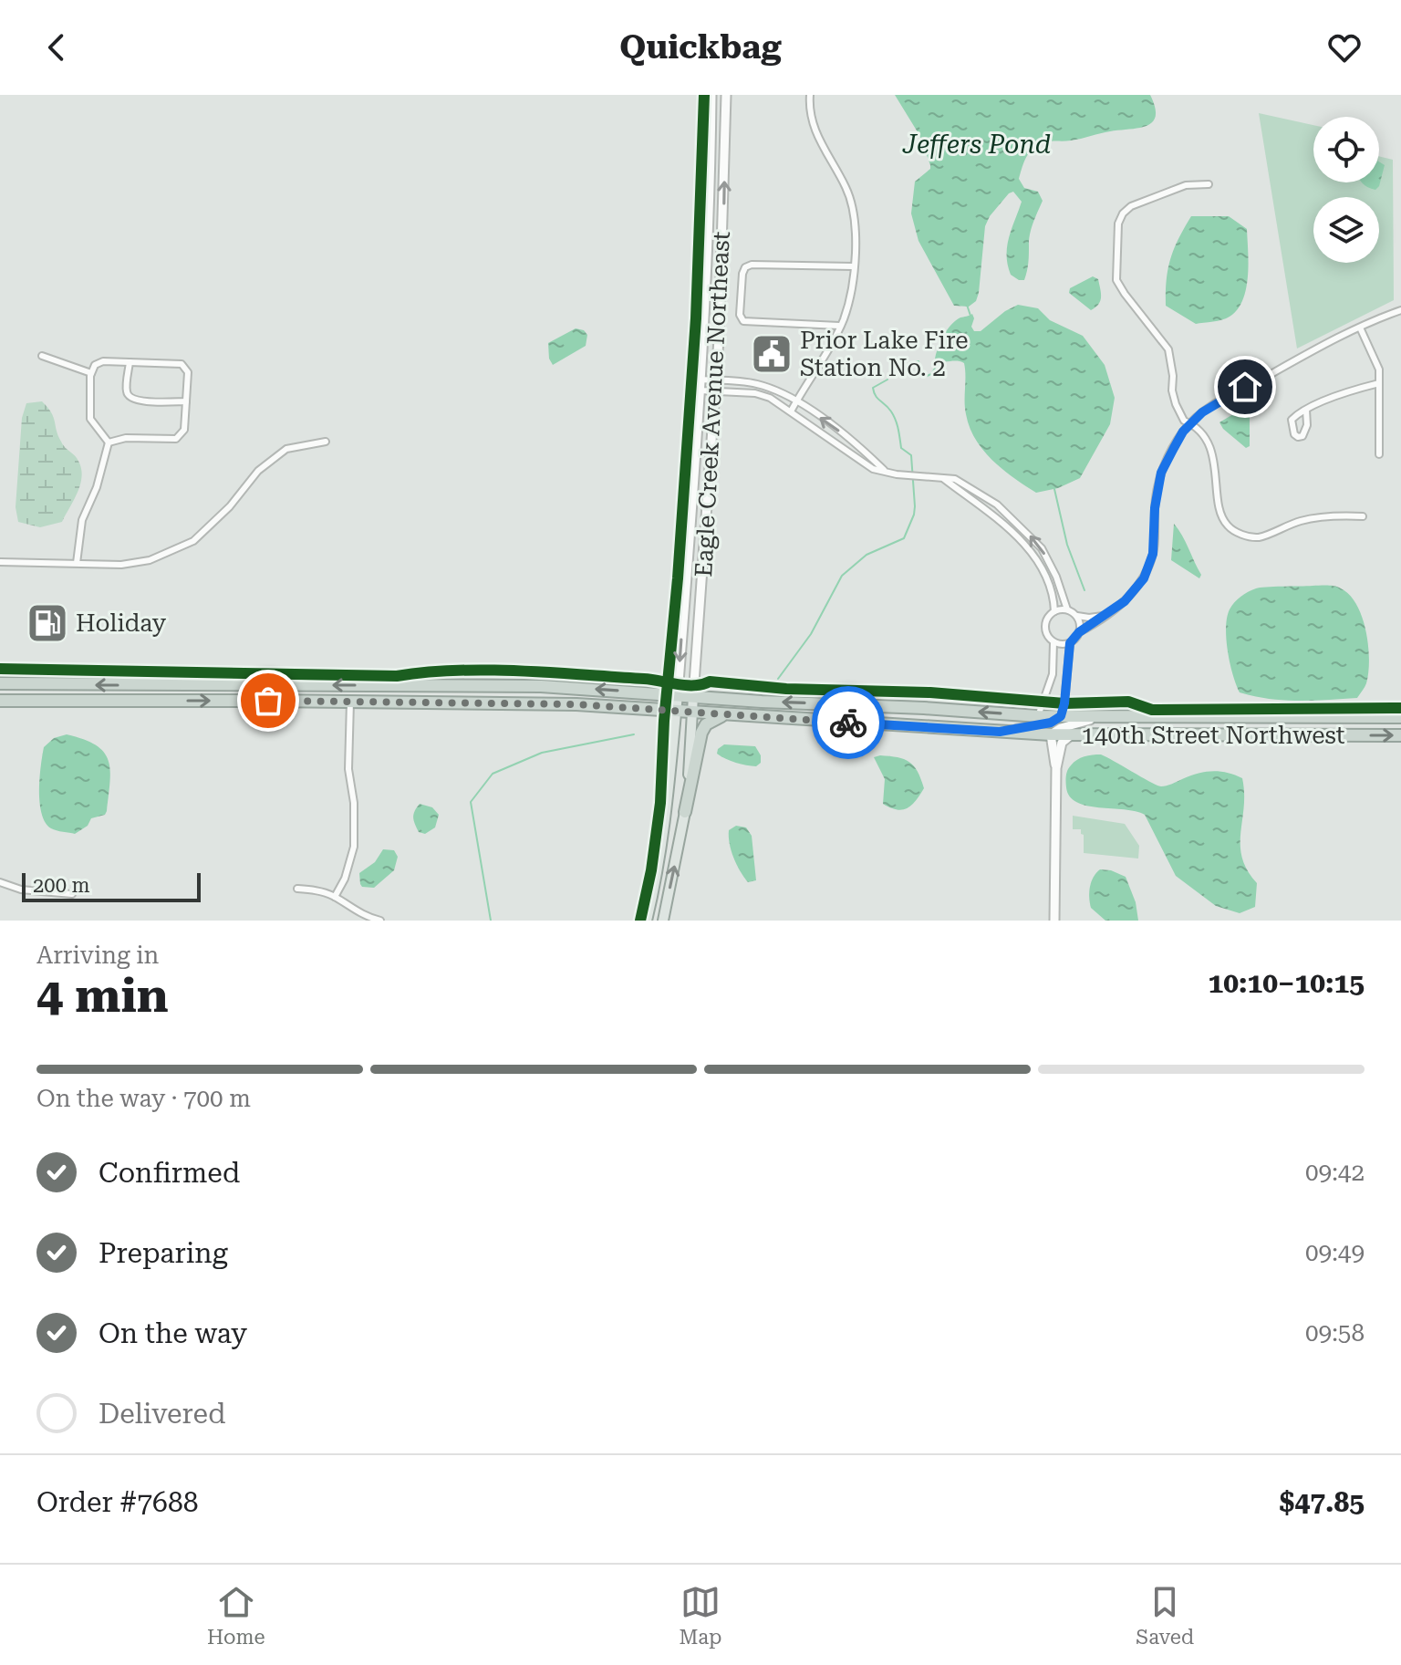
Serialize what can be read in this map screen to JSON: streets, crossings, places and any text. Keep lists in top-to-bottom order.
{
  "streets": {
    "highway": ["140th Street Northwest"],
    "main road": ["Eagle Creek Avenue Northeast"]
  },
  "crossings": [
    ["Eagle Creek Avenue Northeast", "140th Street Northwest"]
  ],
  "water": ["Jeffers Pond"],
  "places": {
    "public building": ["Prior Lake Fire Station No. 2"],
    "fuel station": ["Holiday"]
  },
  "scale_bar": "200 m",
  "page": {
    "header": "Quickbag",
    "scale": "200 m",
    "heading": ["4 min", "Arriving in", "10:10–10:15"],
    "panel": ["Order #7688", "$47.85"],
    "bar": "On the way · 700 m",
    "list": [
      ["Confirmed", "09:42"],
      ["Preparing", "09:49"],
      ["On the way", "09:58"],
      "Delivered"
    ],
    "tabs": ["Home", "Map", "Saved"]
  }
}
